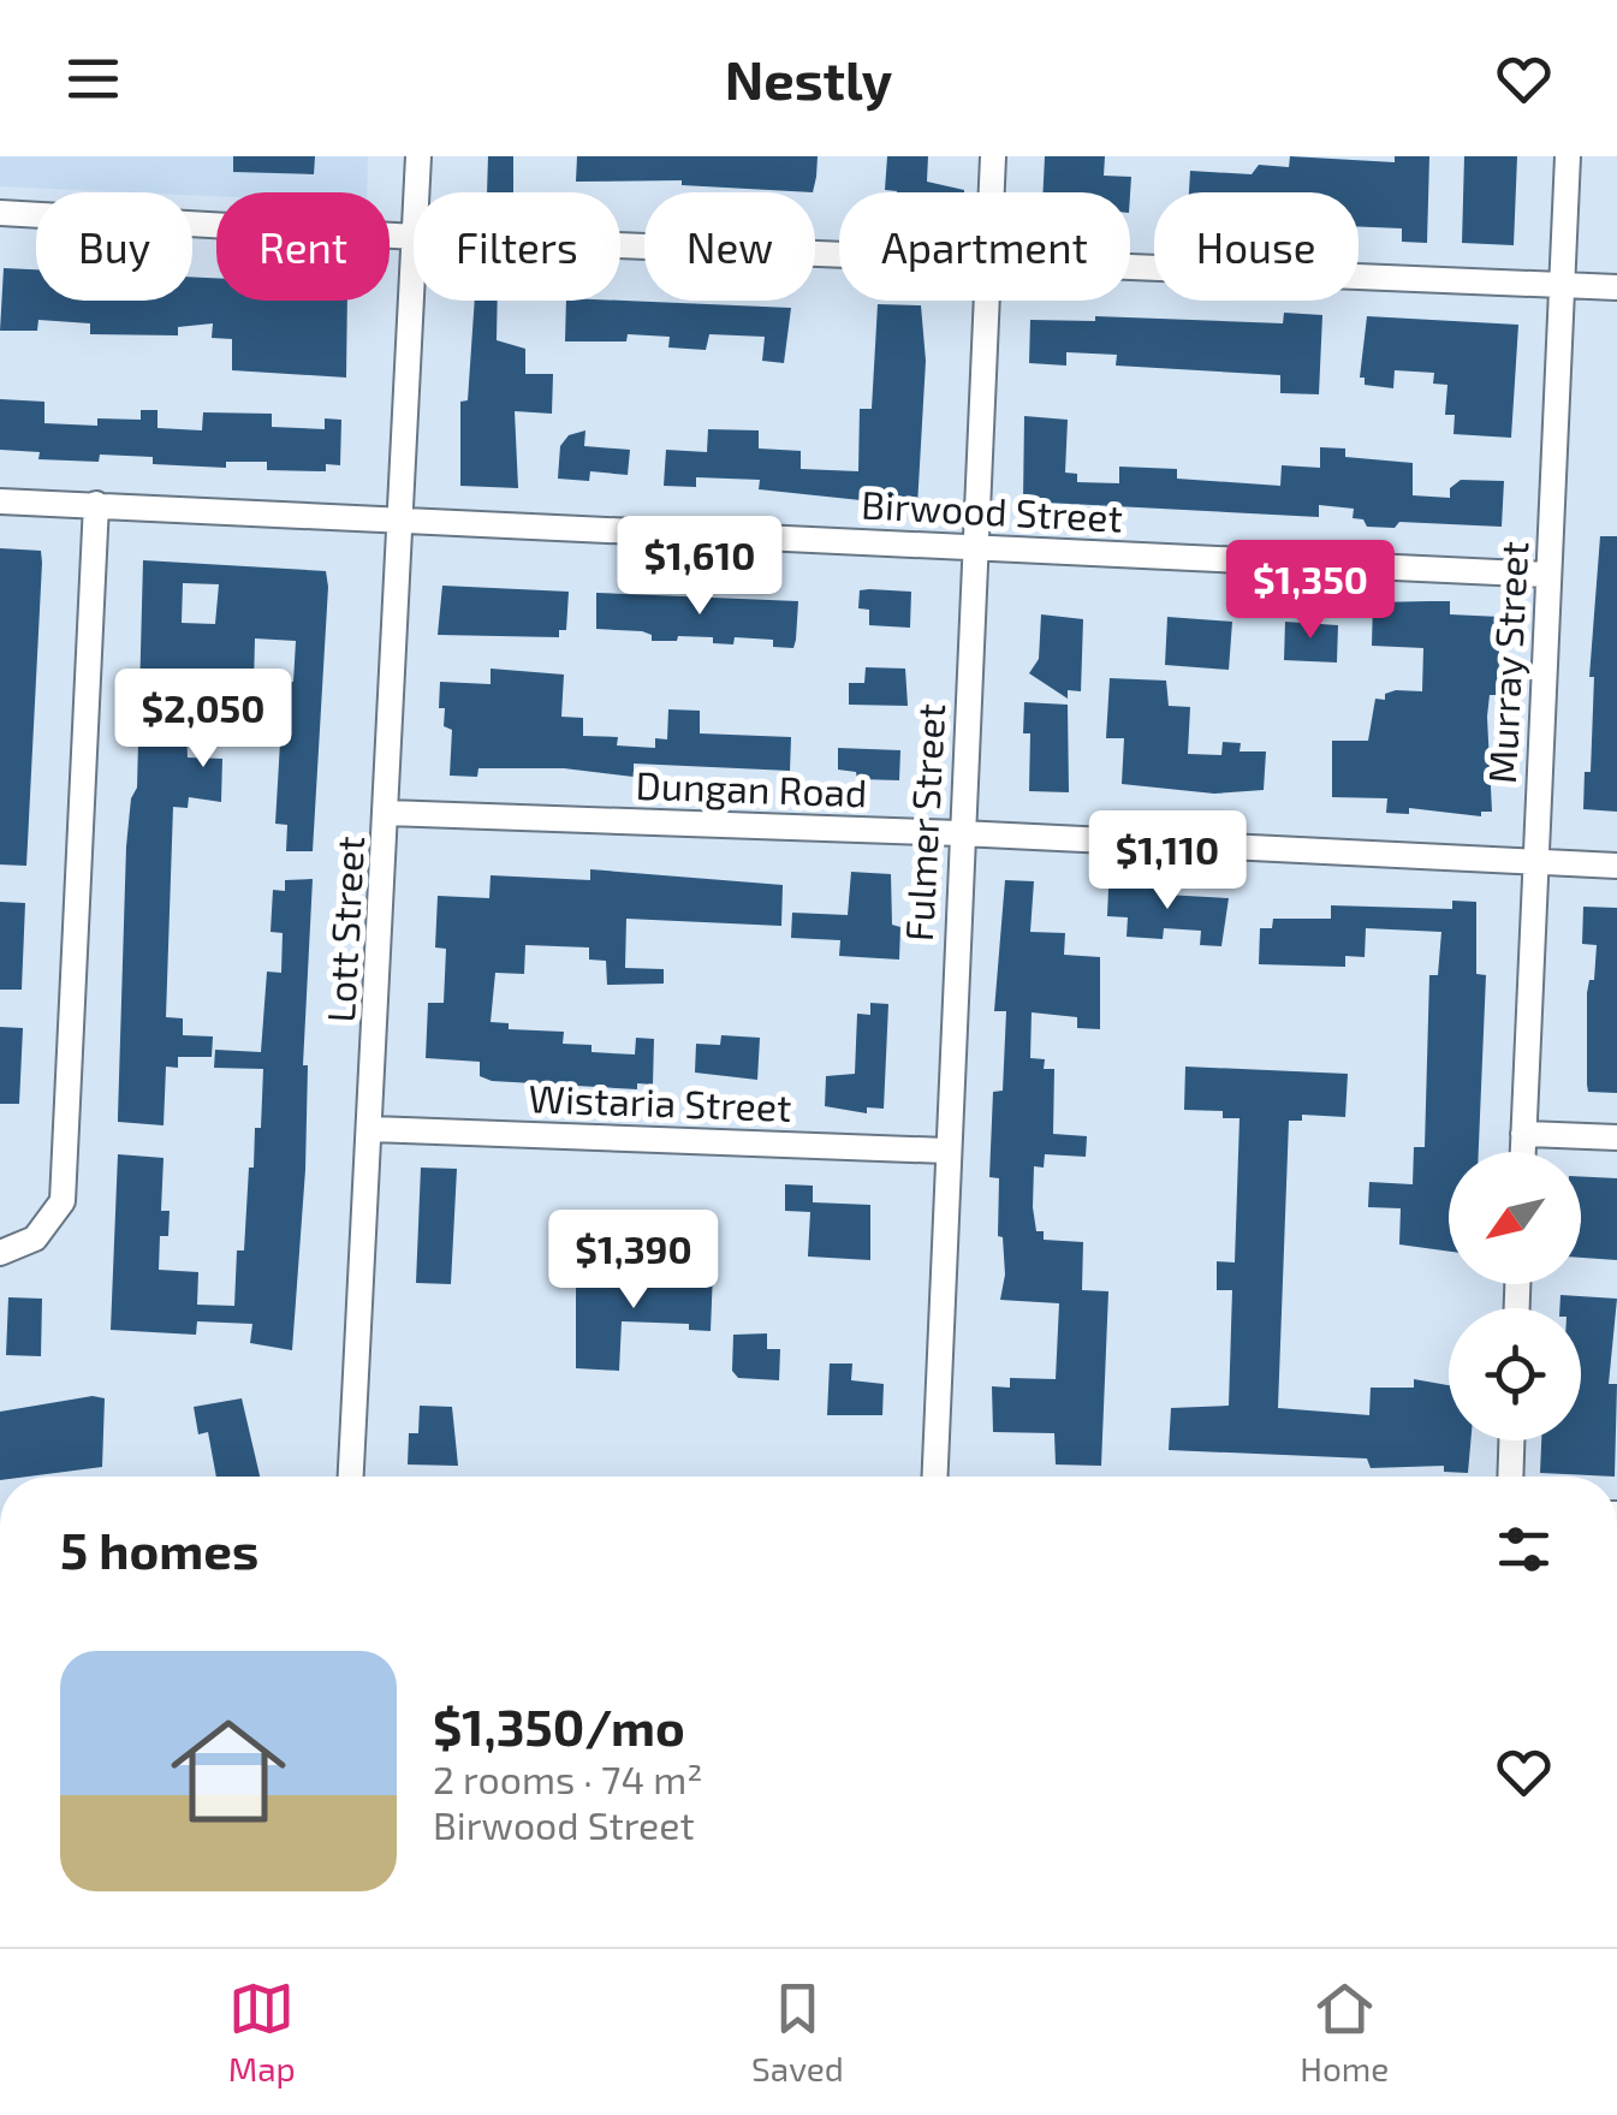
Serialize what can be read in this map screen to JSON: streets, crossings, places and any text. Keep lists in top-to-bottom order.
{
  "streets": {
    "street": [
      "Birwood Street",
      "Murray Street",
      "Dungan Road",
      "Fulmer Street",
      "Lott Street",
      "Wistaria Street"
    ]
  },
  "crossings": [
    ["Birwood Street", "Murray Street"],
    ["Birwood Street", "Fulmer Street"],
    ["Birwood Street", "Lott Street"],
    ["Murray Street", "Dungan Road"],
    ["Dungan Road", "Fulmer Street"],
    ["Dungan Road", "Lott Street"],
    ["Fulmer Street", "Wistaria Street"],
    ["Lott Street", "Wistaria Street"]
  ],
  "north": "bottom left",
  "page": {
    "header": "Nestly",
    "chip": [
      "Buy",
      "Rent",
      "Filters",
      "New",
      "Apartment",
      "House"
    ],
    "price": [
      "$1,610",
      "$1,350",
      "$2,050",
      "$1,110",
      "$1,390"
    ],
    "heading": "5 homes",
    "list": [
      {
        "name": "$1,350/mo",
        "note": "2 rooms · 74 m² · Birwood Street"
      }
    ],
    "tabs": ["Map", "Saved", "Home"]
  }
}
